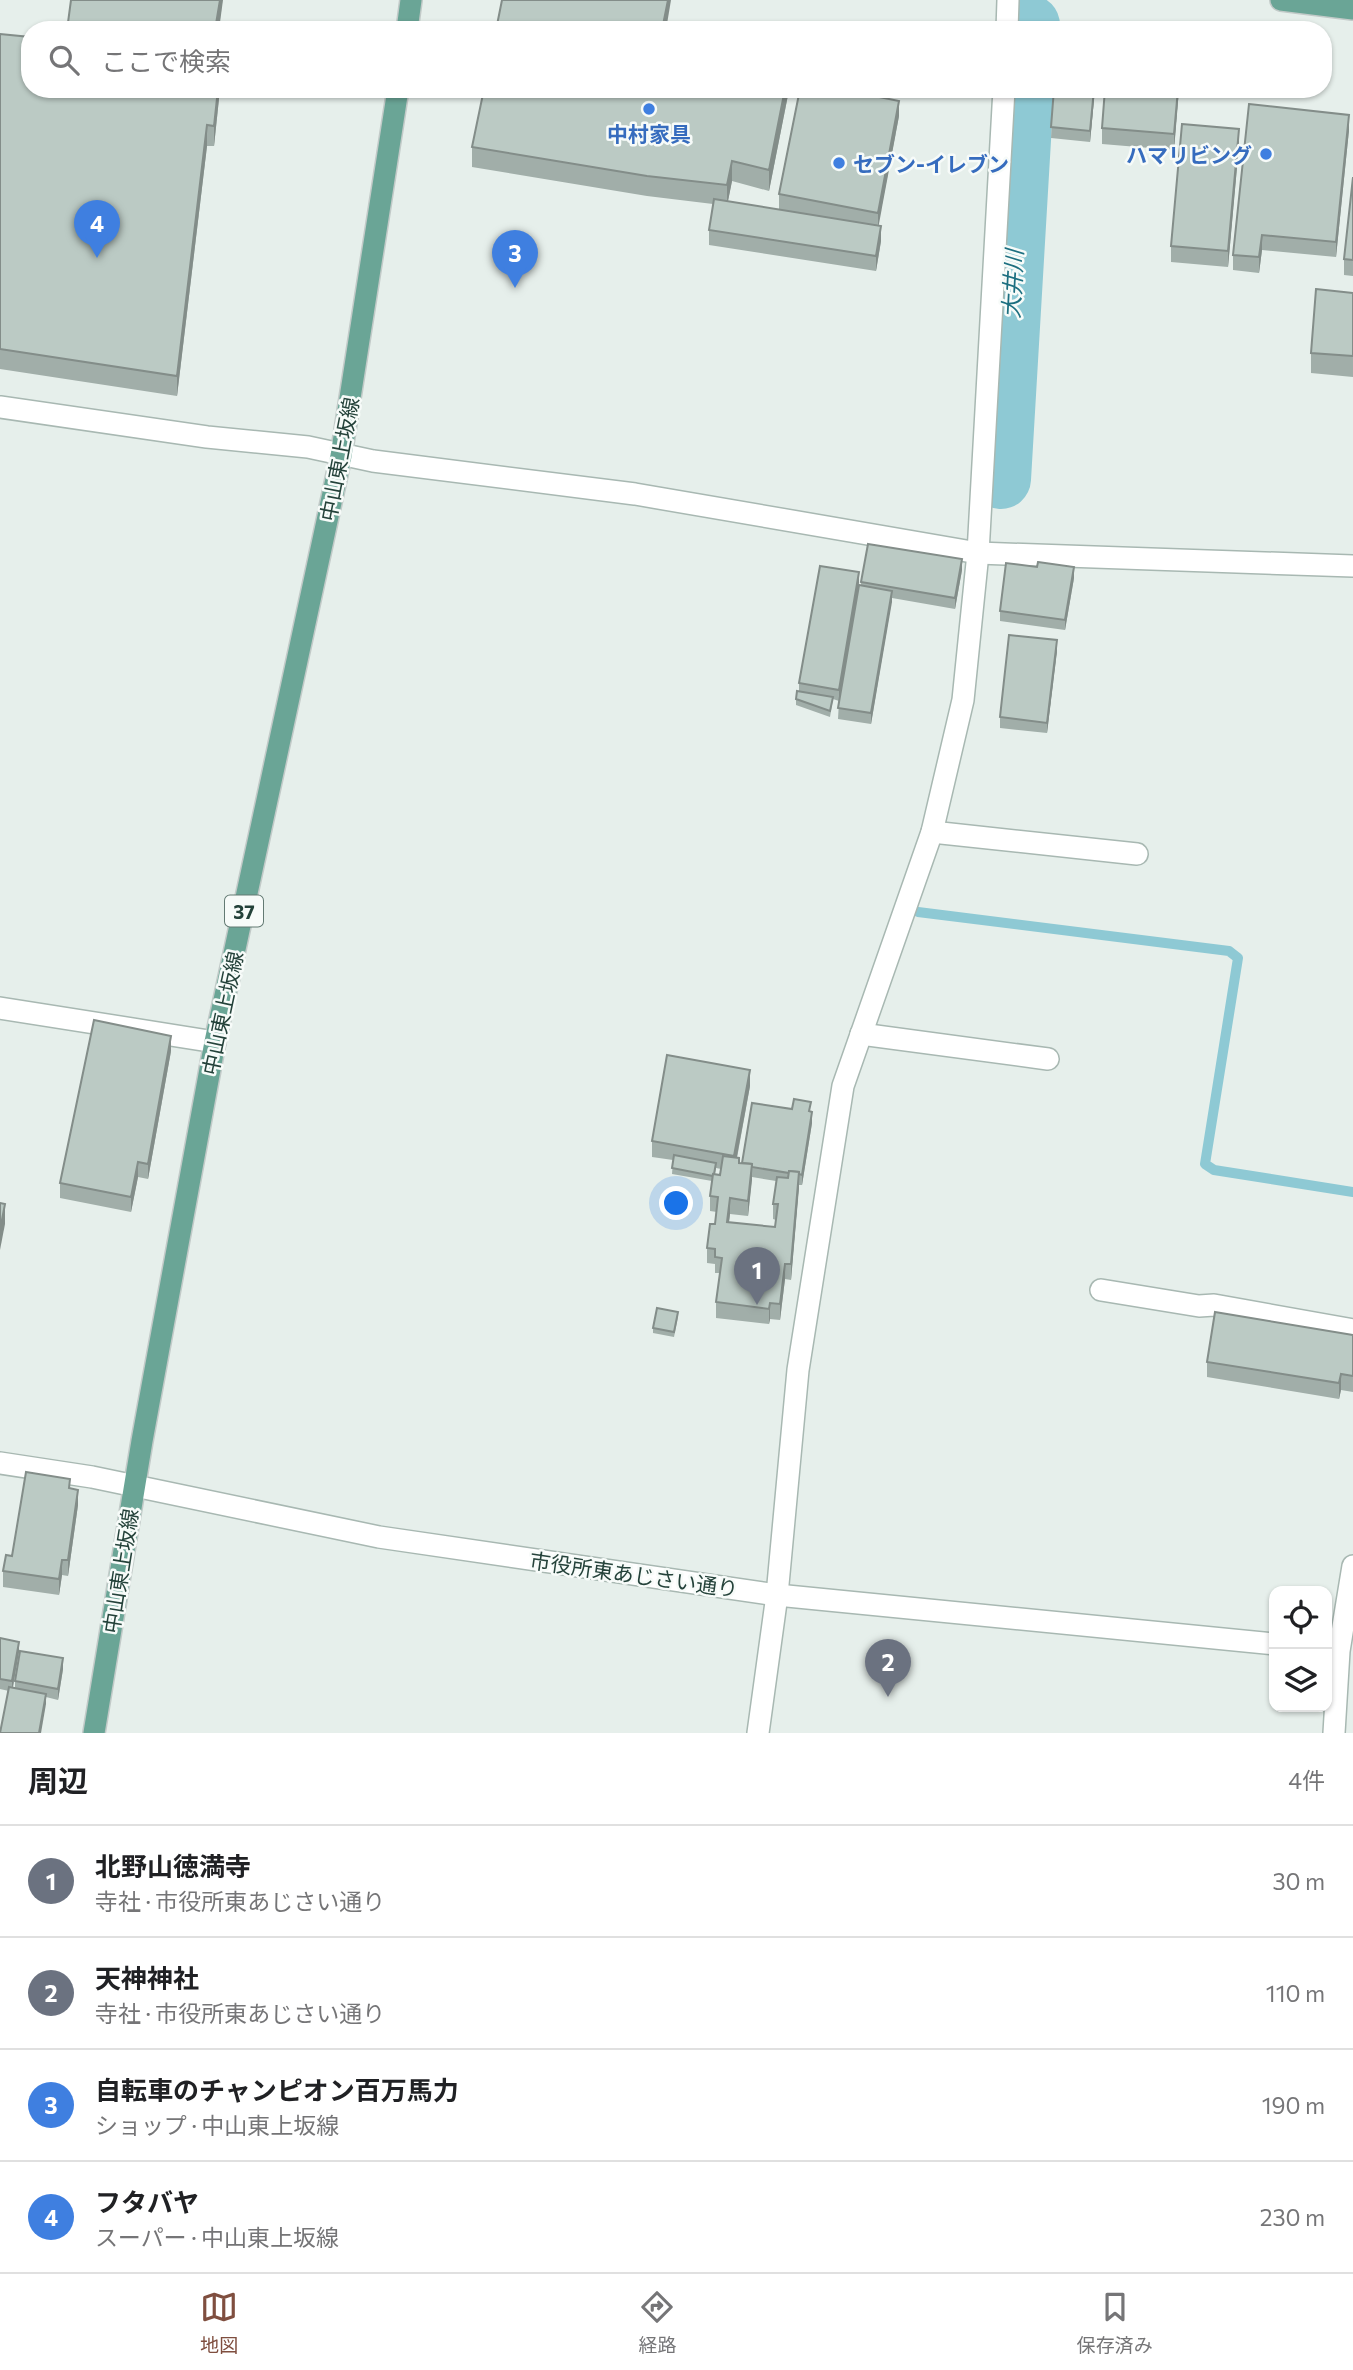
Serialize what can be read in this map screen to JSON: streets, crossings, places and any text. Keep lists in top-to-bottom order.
{
  "streets": {
    "main road": ["中山東上坂線", "37"],
    "street": ["市役所東あじさい通り"]
  },
  "crossings": [
    ["中山東上坂線", "市役所東あじさい通り"]
  ],
  "water": ["大井川"],
  "places": ["中村家具", "ハマリビング", "セブン-イレブン"],
  "page": {
    "search": "ここで検索",
    "pins": [
      "4",
      "3",
      "1",
      "2"
    ],
    "heading": ["周辺", "4件"],
    "list": [
      {
        "mark": "1",
        "name": "北野山徳満寺",
        "note": "寺社 · 市役所東あじさい通り",
        "value": "30 m"
      },
      {
        "mark": "2",
        "name": "天神神社",
        "note": "寺社 · 市役所東あじさい通り",
        "value": "110 m"
      },
      {
        "mark": "3",
        "name": "自転車のチャンピオン百万馬力",
        "note": "ショップ · 中山東上坂線",
        "value": "190 m"
      },
      {
        "mark": "4",
        "name": "フタバヤ",
        "note": "スーパー · 中山東上坂線",
        "value": "230 m"
      }
    ],
    "nav": ["地図", "経路", "保存済み"]
  }
}
